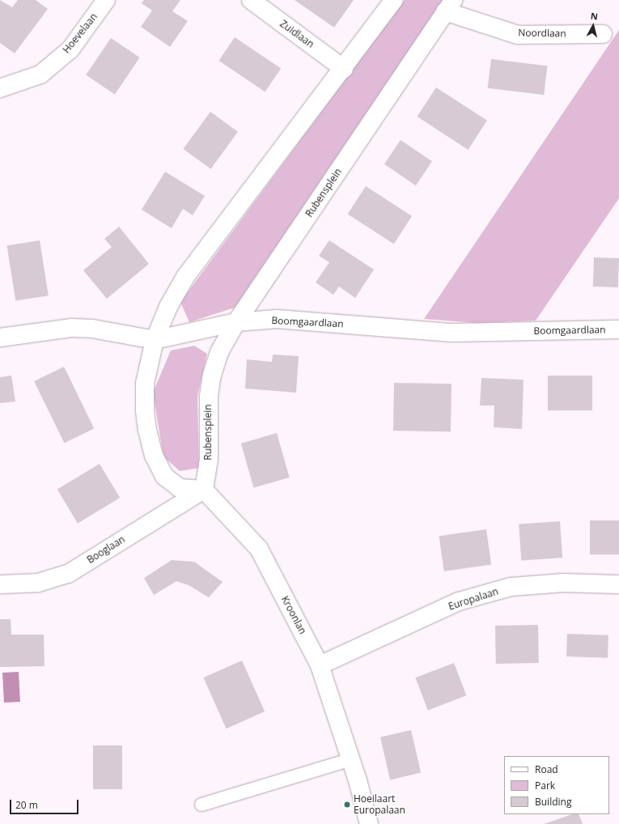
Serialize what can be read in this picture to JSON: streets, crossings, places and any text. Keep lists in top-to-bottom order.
{
  "streets": {
    "street": [
      "Hoevelaan",
      "Noordlaan",
      "Zuidlaan",
      "Rubensplein",
      "Boomgaardlaan",
      "Booglaan",
      "Europalaan",
      "Kroonlan"
    ]
  },
  "crossings": [
    ["Noordlaan", "Rubensplein"],
    ["Rubensplein", "Boomgaardlaan"],
    ["Rubensplein", "Booglaan"],
    ["Rubensplein", "Kroonlan"],
    ["Booglaan", "Kroonlan"],
    ["Europalaan", "Kroonlan"]
  ],
  "places": ["Hoeilaart Europalaan"],
  "legend": ["Road", "Park", "Building"],
  "scale_bar": "20 m",
  "north": "top"
}
